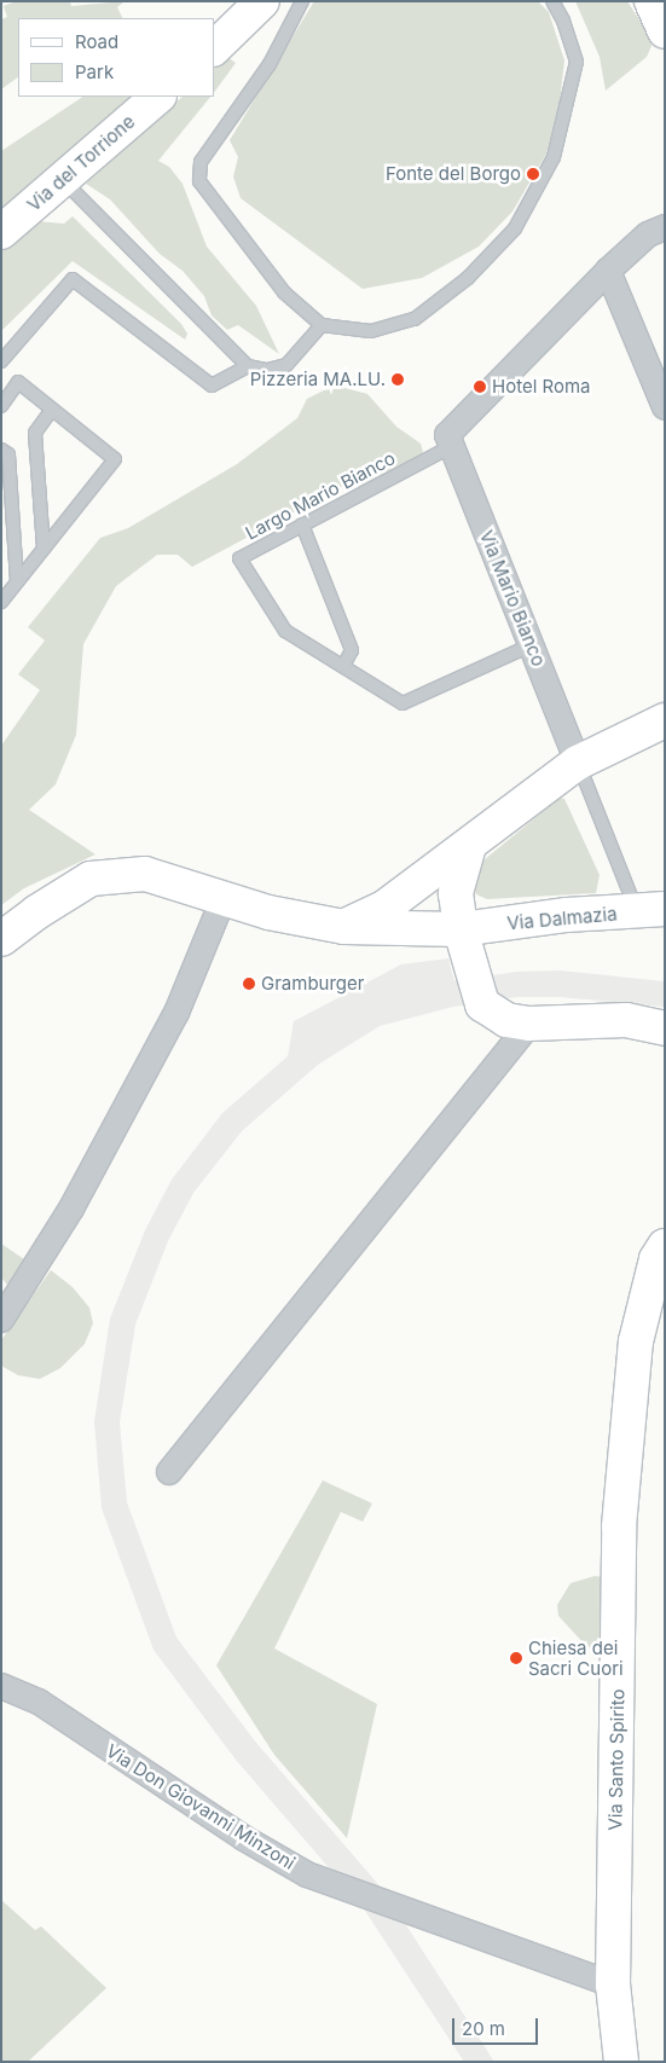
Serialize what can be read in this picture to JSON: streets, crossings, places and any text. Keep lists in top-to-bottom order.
{
  "streets": {
    "street": [
      "Via del Torrione",
      "Via Mario Bianco",
      "Via Dalmazia",
      "Via Santo Spirito",
      "Via Don Giovanni Minzoni"
    ],
    "lane": ["Largo Mario Bianco"]
  },
  "crossings": [
    ["Largo Mario Bianco", "Via Mario Bianco"],
    ["Via Santo Spirito", "Via Don Giovanni Minzoni"]
  ],
  "places": [
    "Fonte del Borgo",
    "Pizzeria MA.LU.",
    "Hotel Roma",
    "Gramburger",
    "Chiesa dei Sacri Cuori"
  ],
  "legend": ["Road", "Park"],
  "scale_bar": "20 m"
}
